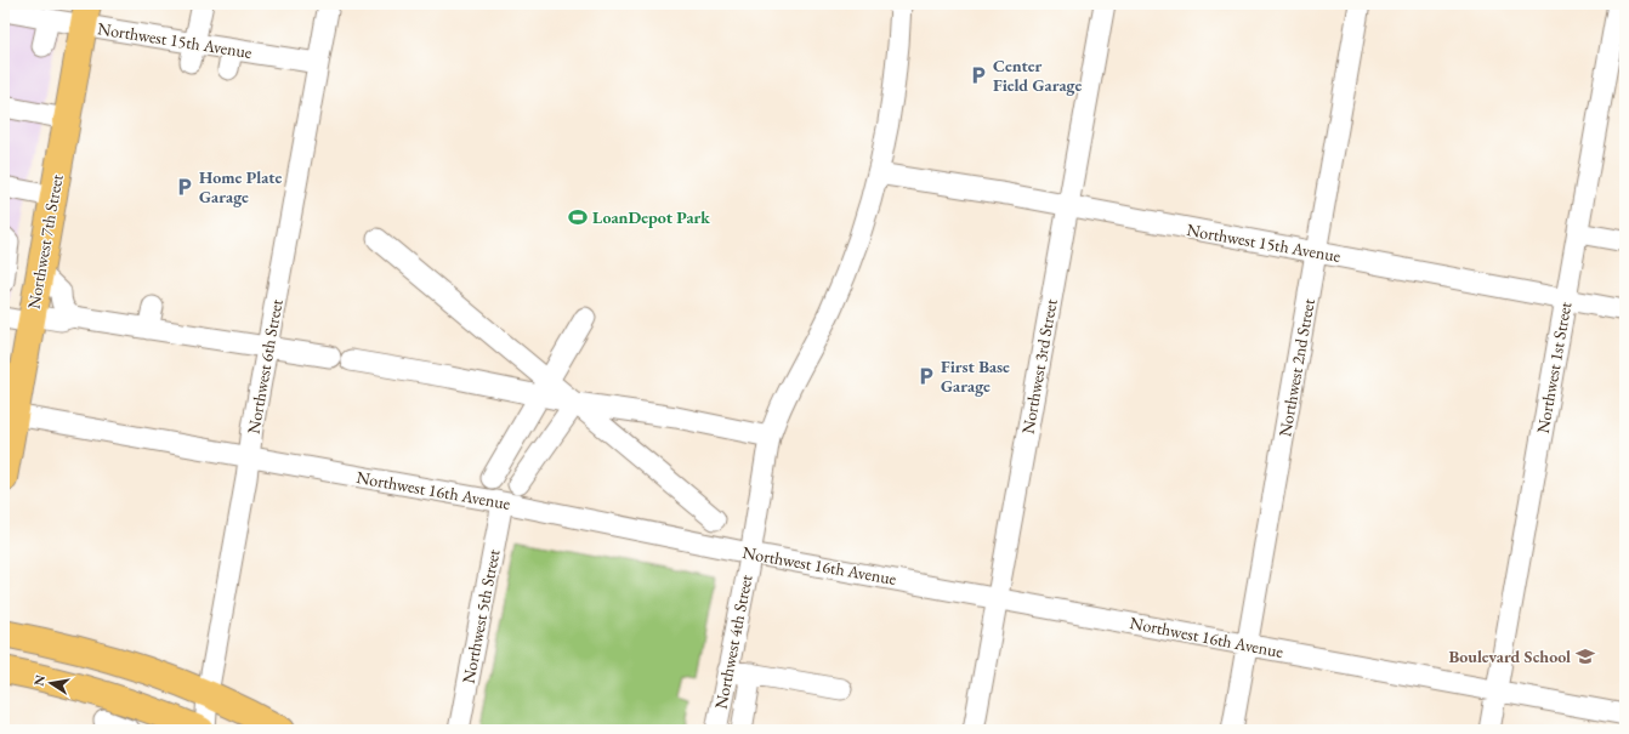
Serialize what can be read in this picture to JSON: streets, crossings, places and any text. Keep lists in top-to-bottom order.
{
  "streets": {
    "main road": ["Northwest 7th Street"],
    "street": [
      "Northwest 15th Avenue",
      "Northwest 6th Street",
      "Northwest 3rd Street",
      "Northwest 2nd Street",
      "Northwest 1st Street",
      "Northwest 16th Avenue",
      "Northwest 5th Street",
      "Northwest 4th Street"
    ]
  },
  "crossings": [
    ["Northwest 15th Avenue", "Northwest 7th Street"],
    ["Northwest 15th Avenue", "Northwest 6th Street"],
    ["Northwest 15th Avenue", "Northwest 3rd Street"],
    ["Northwest 15th Avenue", "Northwest 2nd Street"],
    ["Northwest 15th Avenue", "Northwest 1st Street"],
    ["Northwest 15th Avenue", "Northwest 4th Street"],
    ["Northwest 7th Street", "Northwest 16th Avenue"],
    ["Northwest 6th Street", "Northwest 16th Avenue"],
    ["Northwest 3rd Street", "Northwest 16th Avenue"],
    ["Northwest 2nd Street", "Northwest 16th Avenue"],
    ["Northwest 1st Street", "Northwest 16th Avenue"],
    ["Northwest 16th Avenue", "Northwest 5th Street"],
    ["Northwest 16th Avenue", "Northwest 4th Street"]
  ],
  "places": {
    "parking": ["Center Field Garage", "Home Plate Garage", "First Base Garage"],
    "sports": ["LoanDepot Park"],
    "school or university": ["Boulevard School"]
  },
  "north": "left"
}
